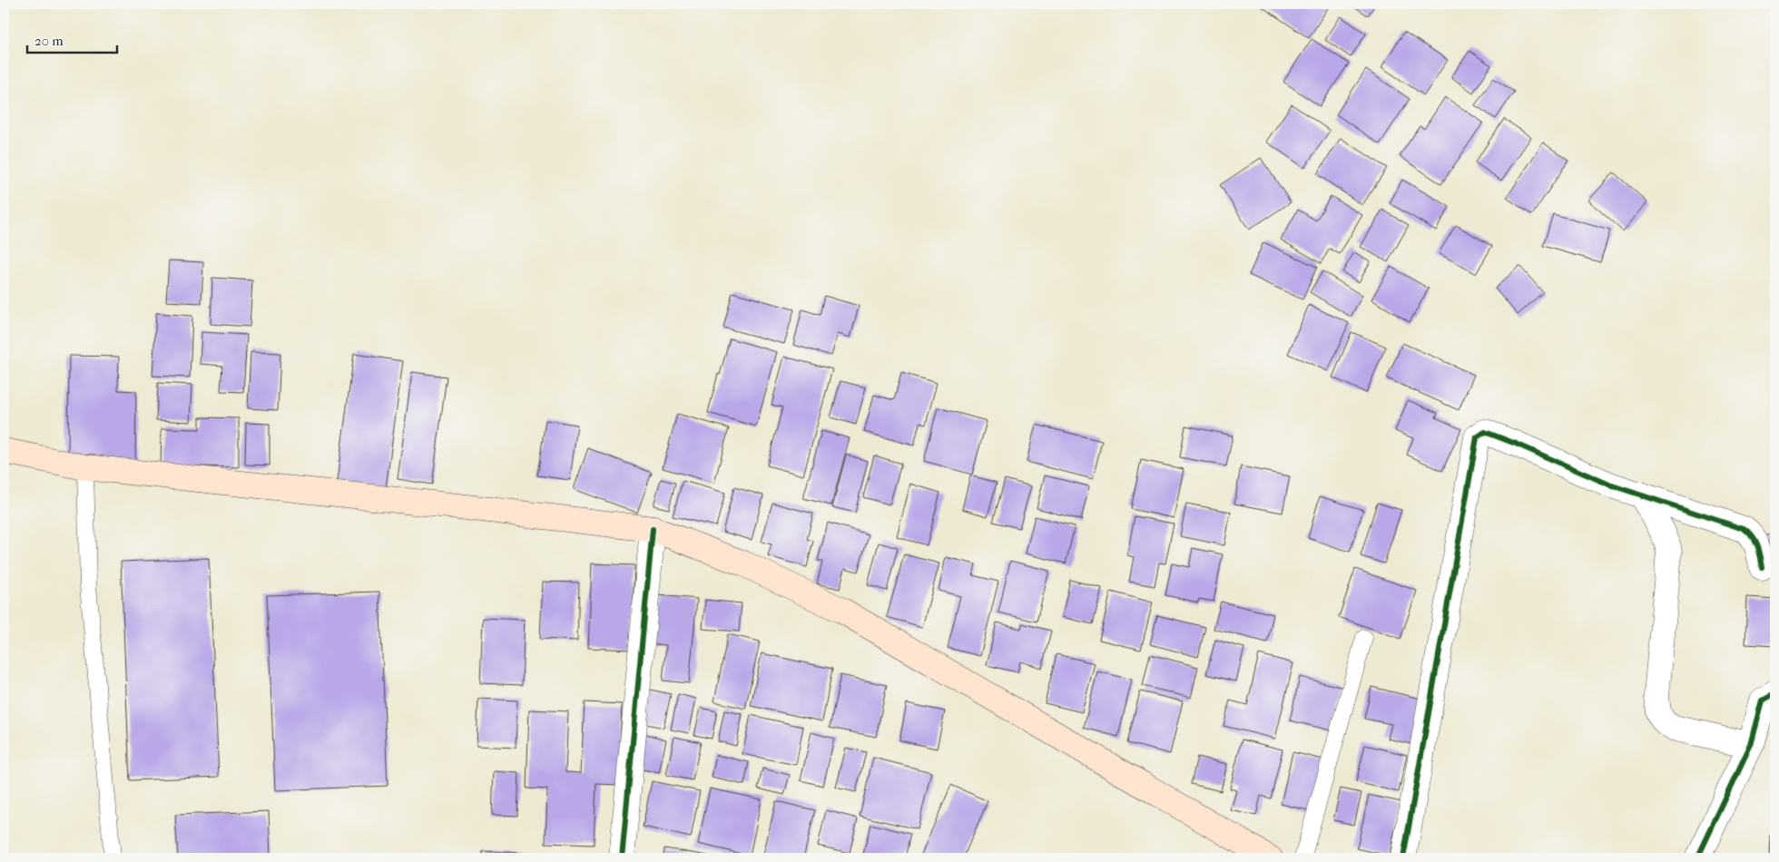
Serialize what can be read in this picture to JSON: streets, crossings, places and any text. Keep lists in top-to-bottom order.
{
  "scale_bar": "20 m"
}
